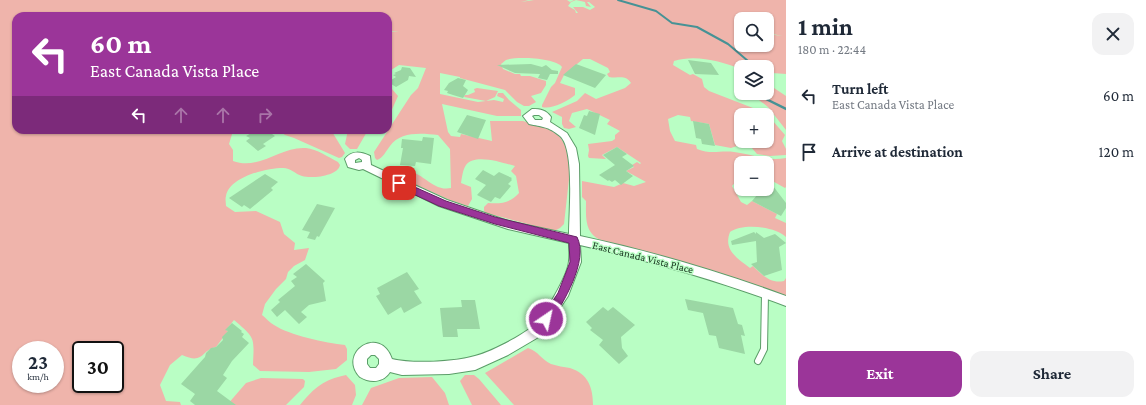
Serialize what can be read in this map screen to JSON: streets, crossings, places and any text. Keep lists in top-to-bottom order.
{
  "streets": {
    "street": ["East Canada Vista Place"]
  },
  "page": {
    "heading": ["1 min", "180 m · 22:44"],
    "map_buttons": ["+", "−"],
    "turn": ["60 m", "East Canada Vista Place"],
    "list": [
      {
        "name": "Turn left",
        "note": "East Canada Vista Place",
        "value": "60 m"
      },
      {
        "name": "Arrive at destination",
        "value": "120 m"
      }
    ],
    "speed": "23 km/h",
    "limit": "30",
    "buttons": ["Exit", "Share"]
  }
}
